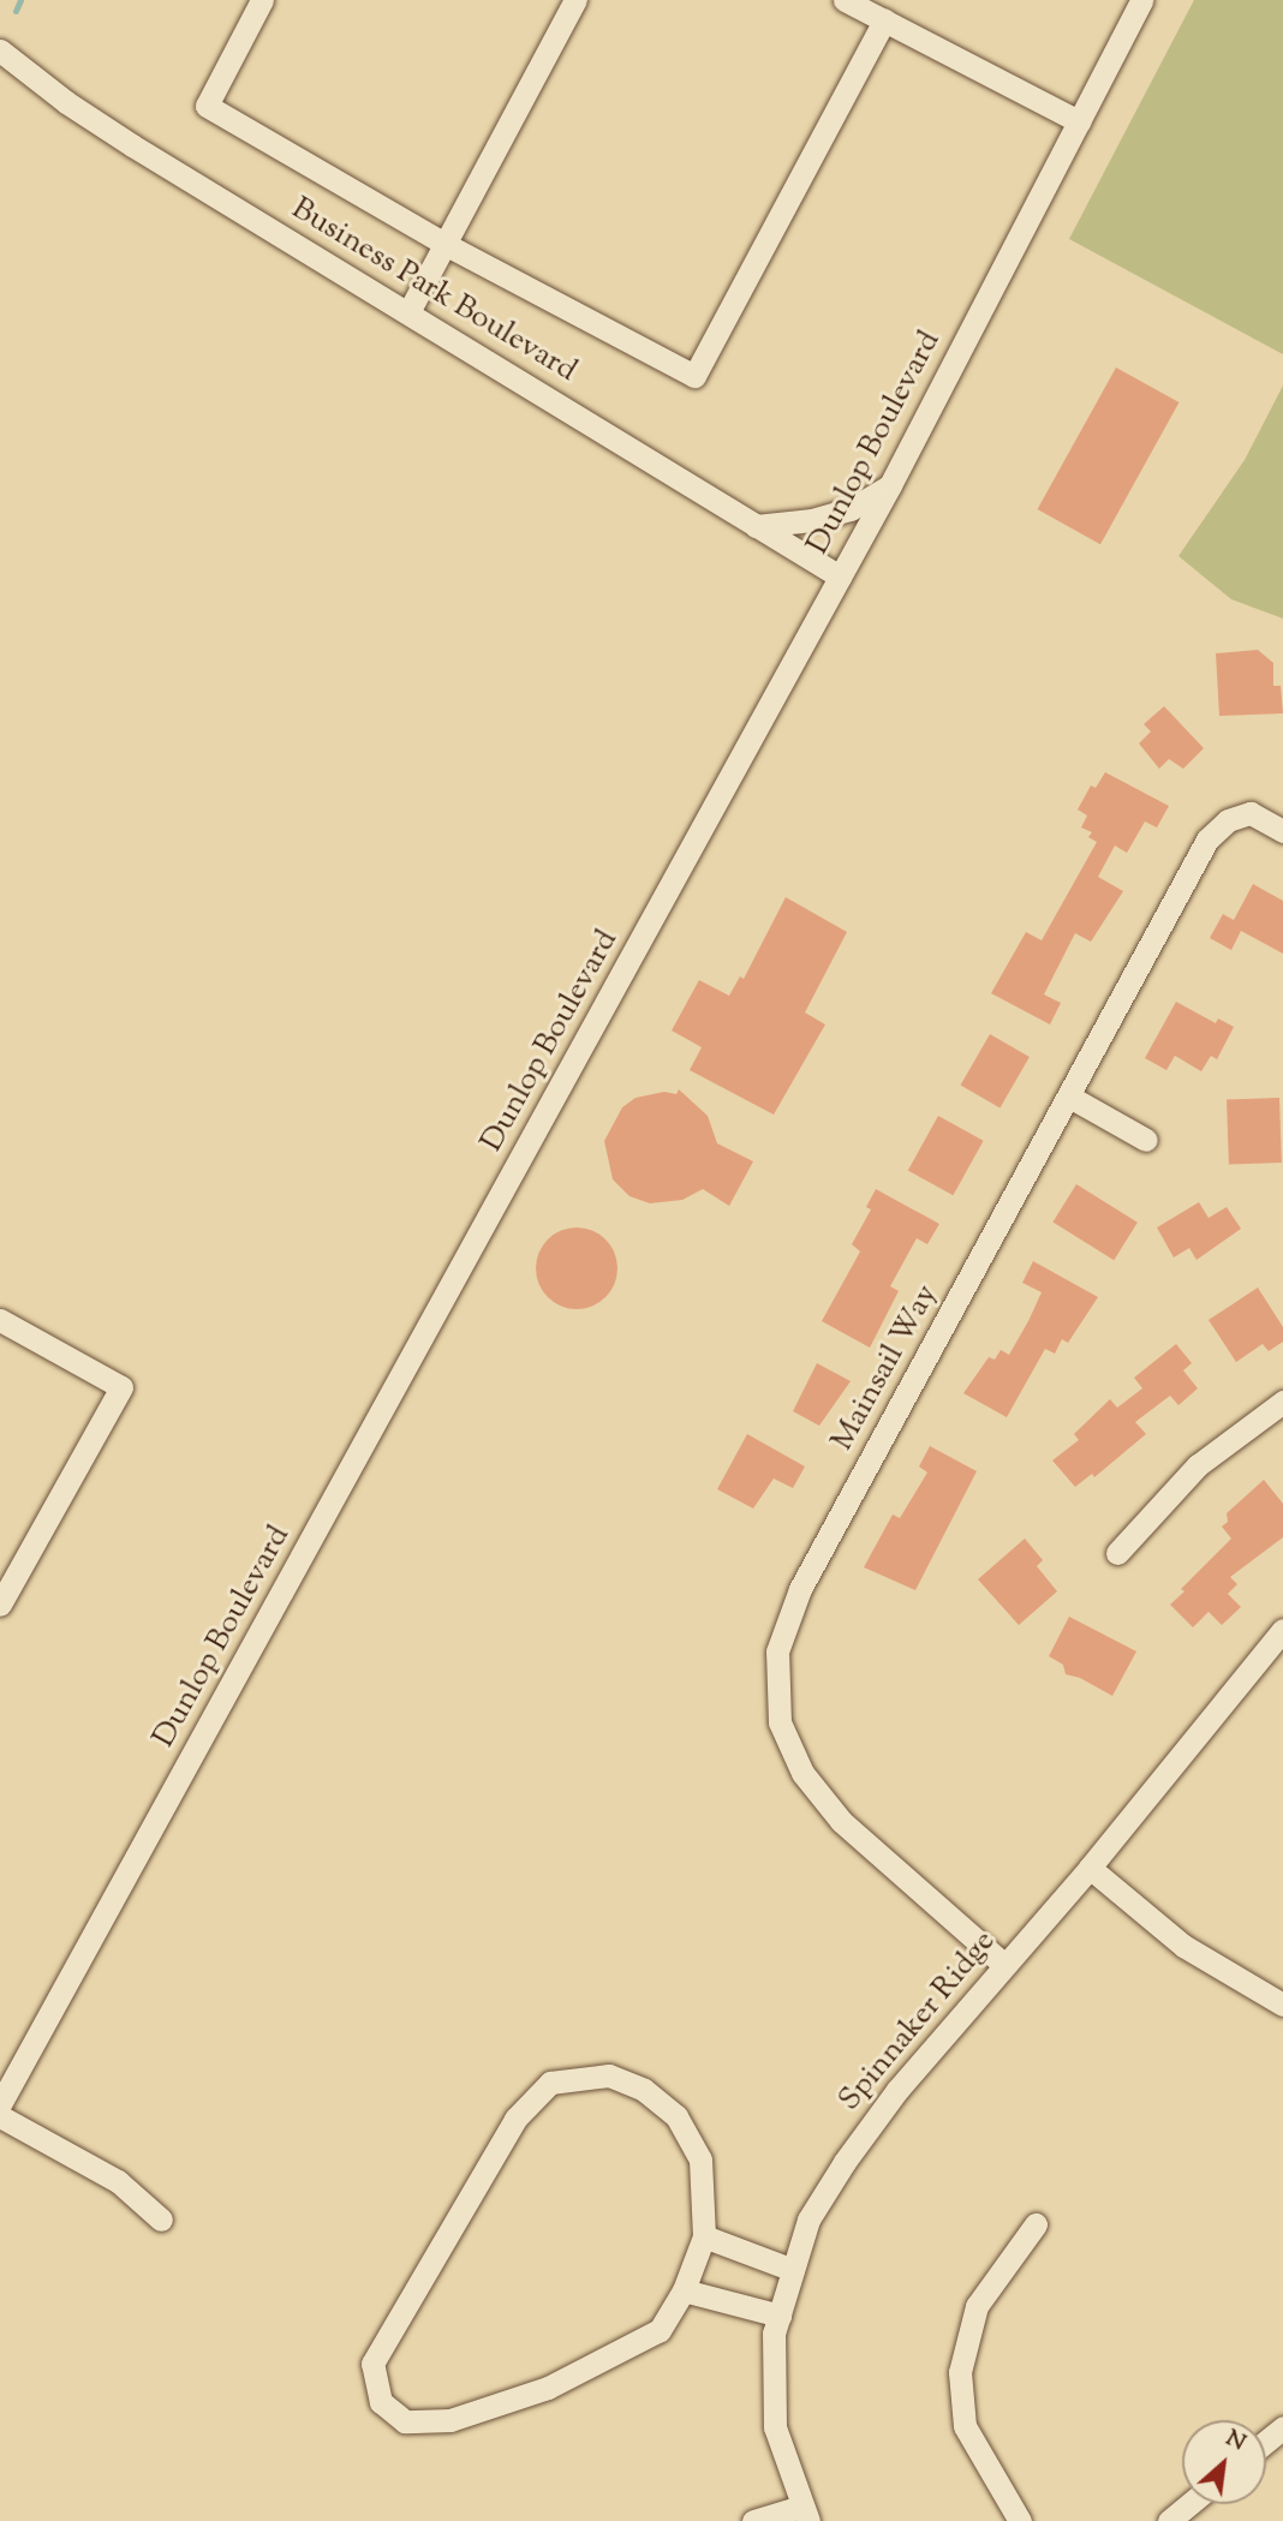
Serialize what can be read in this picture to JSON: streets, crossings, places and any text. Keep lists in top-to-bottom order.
{
  "streets": {
    "street": [
      "Business Park Boulevard",
      "Dunlop Boulevard",
      "Mainsail Way",
      "Spinnaker Ridge"
    ]
  },
  "crossings": [
    ["Business Park Boulevard", "Dunlop Boulevard"],
    ["Mainsail Way", "Spinnaker Ridge"]
  ],
  "north": "top right"
}
